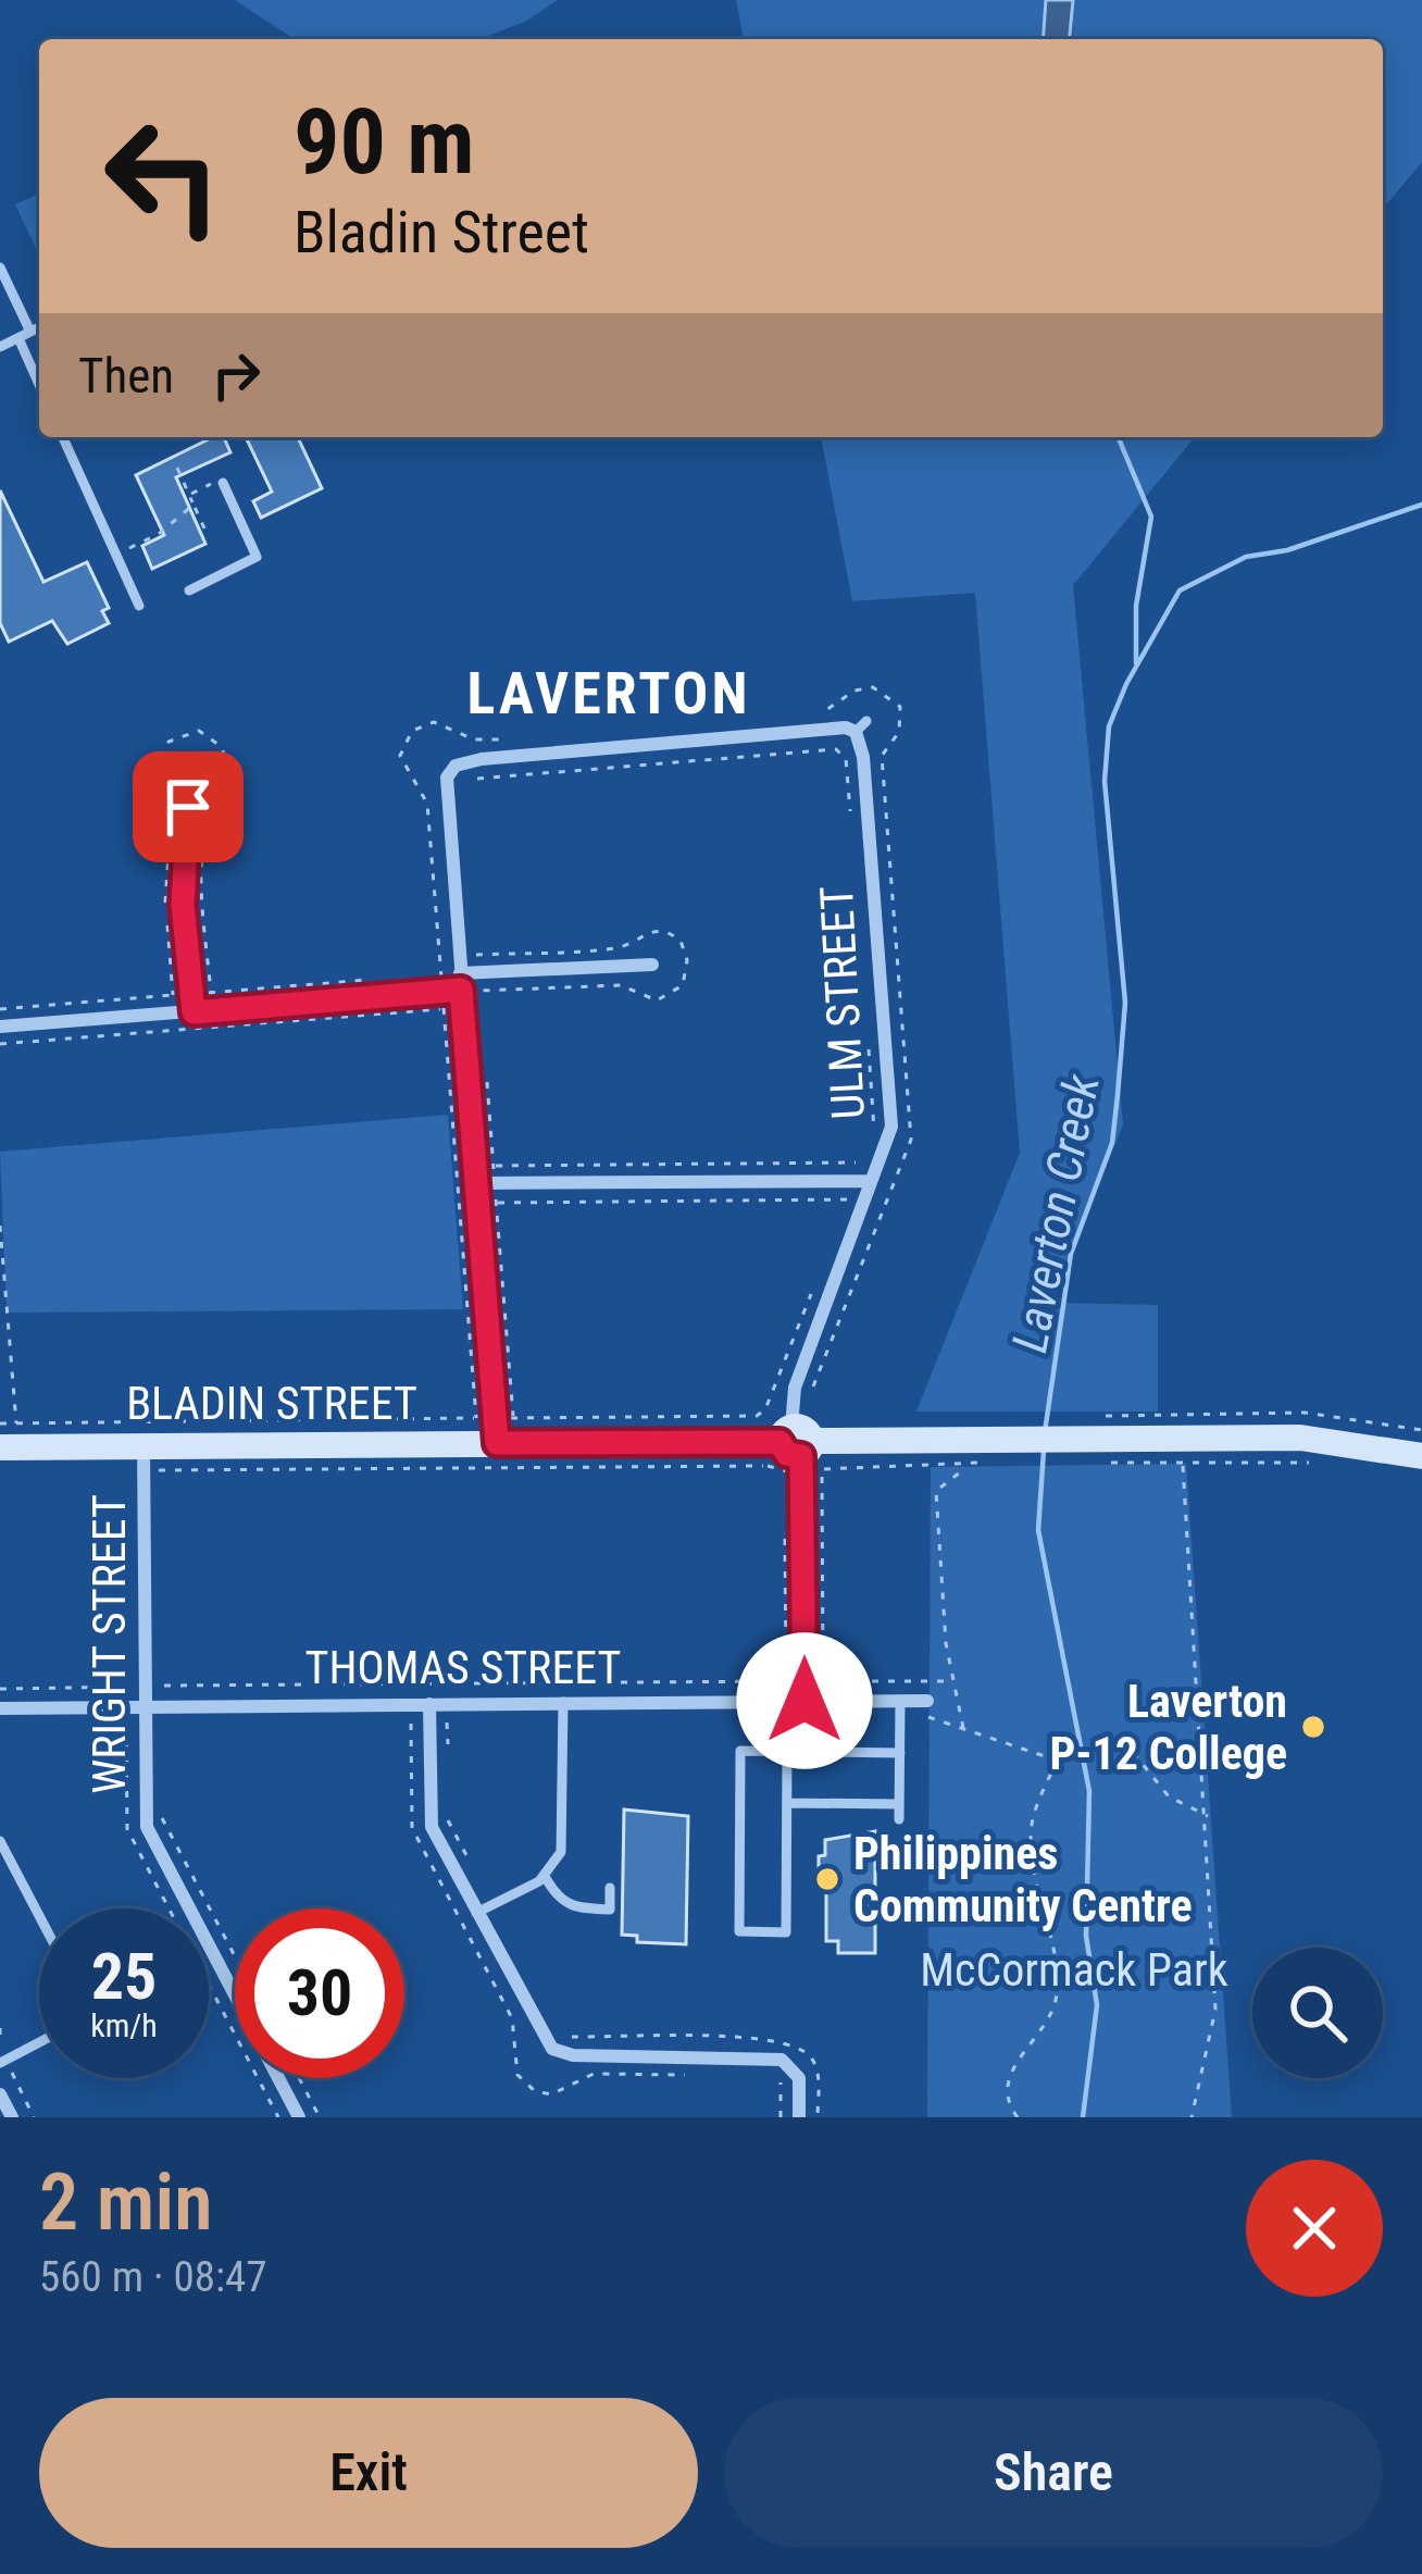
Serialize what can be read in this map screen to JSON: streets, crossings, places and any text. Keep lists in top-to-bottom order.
{
  "streets": {
    "street": [
      "ULM STREET",
      "BLADIN STREET",
      "WRIGHT STREET",
      "THOMAS STREET"
    ]
  },
  "crossings": [
    ["ULM STREET", "BLADIN STREET"],
    ["ULM STREET", "THOMAS STREET"],
    ["BLADIN STREET", "WRIGHT STREET"],
    ["WRIGHT STREET", "THOMAS STREET"]
  ],
  "districts": ["LAVERTON"],
  "water": ["Laverton Creek"],
  "parks": ["McCormack Park"],
  "places": ["Laverton P-12 College", "Philippines Community Centre"],
  "page": {
    "turn": ["90 m", "Bladin Street"],
    "then": "Then",
    "speed": "25 km/h",
    "limit": "30",
    "heading": ["2 min", "560 m · 08:47"],
    "buttons": ["Exit", "Share"]
  }
}
